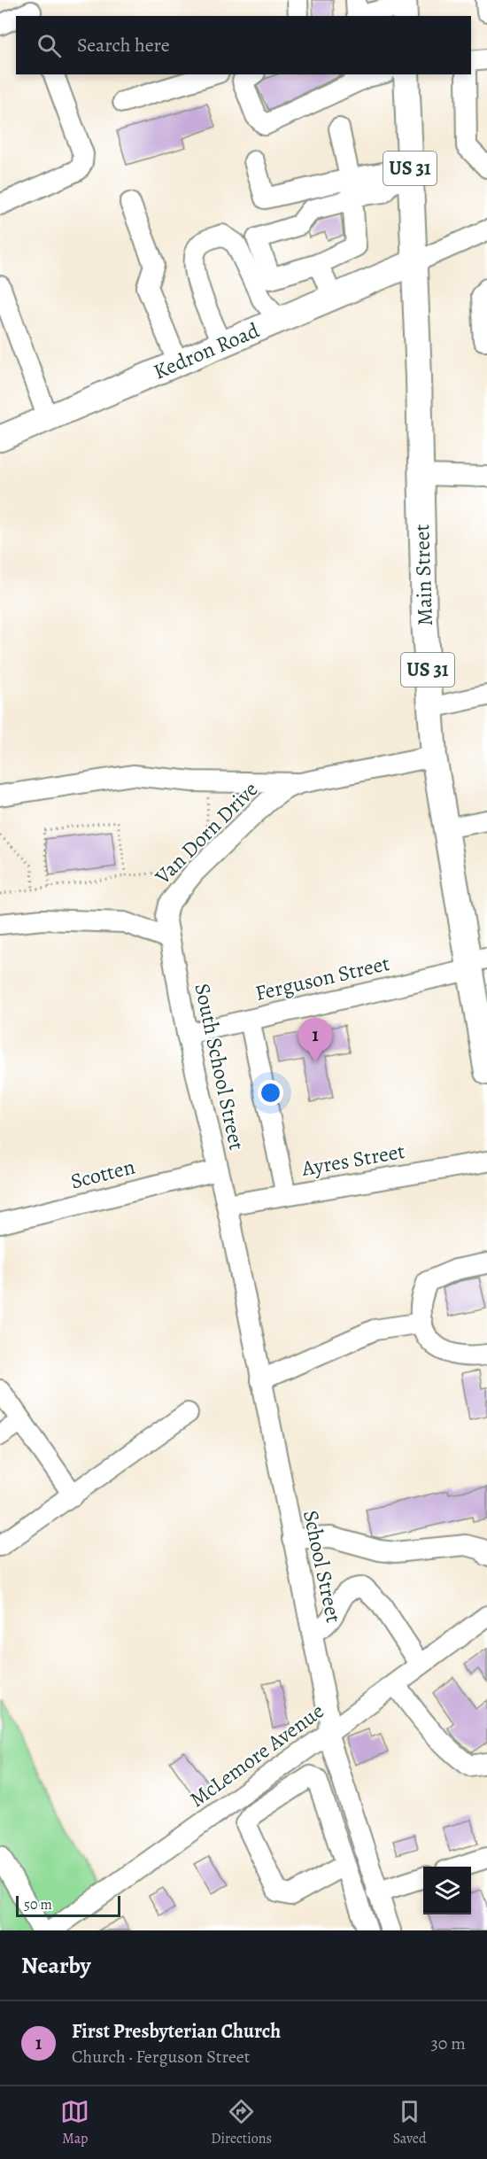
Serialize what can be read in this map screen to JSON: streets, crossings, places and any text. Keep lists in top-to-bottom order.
{
  "streets": {
    "main road": ["US 31", "Kedron Road", "Main Street"],
    "street": [
      "Van Dorn Drive",
      "Ferguson Street",
      "South School Street",
      "Ayres Street",
      "Scotten",
      "School Street",
      "McLemore Avenue"
    ]
  },
  "crossings": [
    ["Kedron Road", "Main Street"],
    ["Main Street", "Van Dorn Drive"],
    ["Main Street", "Ferguson Street"],
    ["Van Dorn Drive", "South School Street"],
    ["Ferguson Street", "South School Street"],
    ["South School Street", "Ayres Street"],
    ["South School Street", "Scotten"],
    ["South School Street", "School Street"],
    ["Ayres Street", "School Street"],
    ["School Street", "McLemore Avenue"]
  ],
  "scale_bar": "50 m",
  "page": {
    "search": "Search here",
    "pins": "1",
    "scale": "50 m",
    "heading": "Nearby",
    "list": [
      {
        "mark": "1",
        "name": "First Presbyterian Church",
        "note": "Church · Ferguson Street",
        "value": "30 m"
      }
    ],
    "nav": ["Map", "Directions", "Saved"]
  }
}
